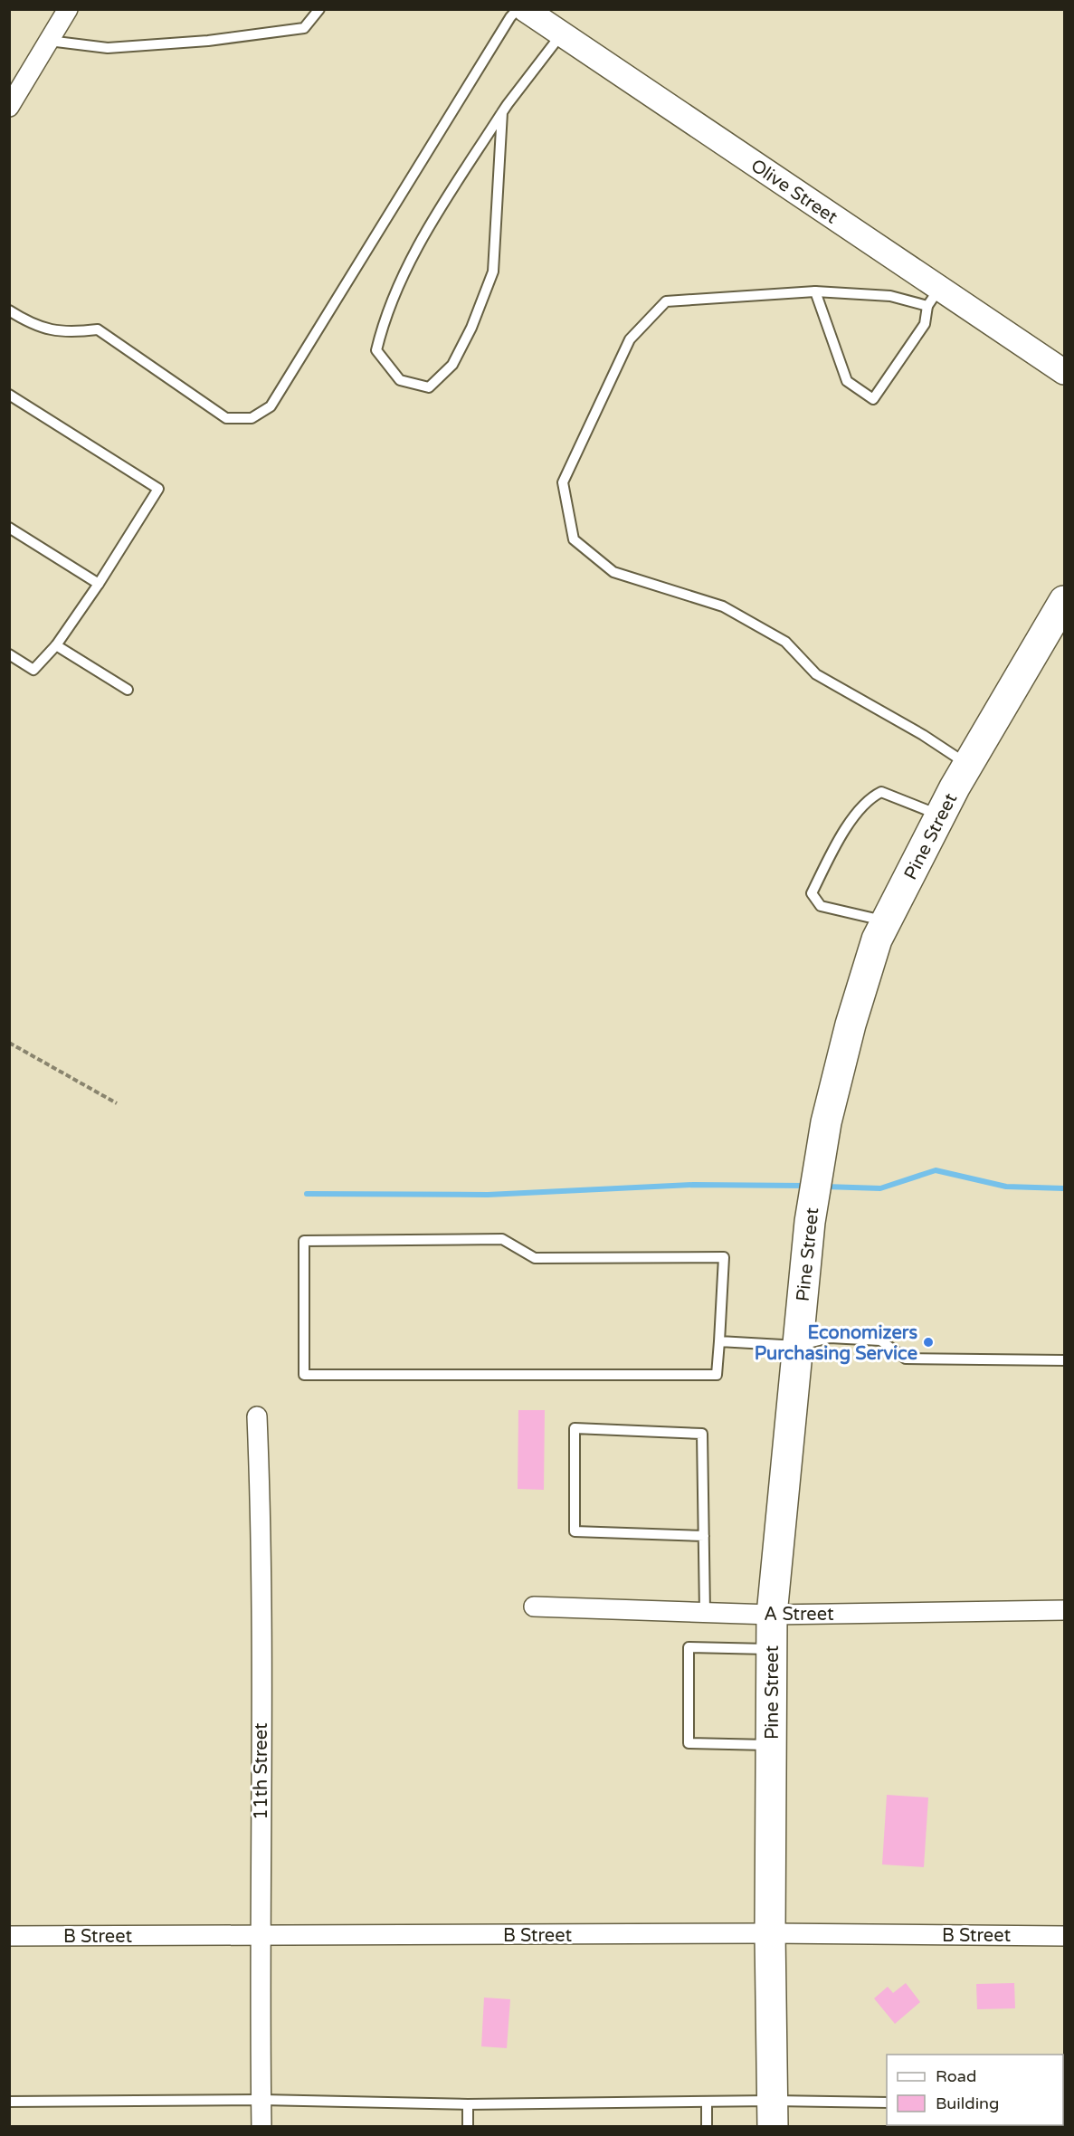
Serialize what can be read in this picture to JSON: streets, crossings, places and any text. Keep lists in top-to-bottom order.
{
  "streets": {
    "main road": ["Pine Street"],
    "street": [
      "Olive Street",
      "A Street",
      "11th Street",
      "B Street"
    ]
  },
  "crossings": [
    ["Pine Street", "A Street"],
    ["Pine Street", "B Street"],
    ["11th Street", "B Street"]
  ],
  "places": ["Economizers Purchasing Service"],
  "legend": ["Road", "Building"]
}
